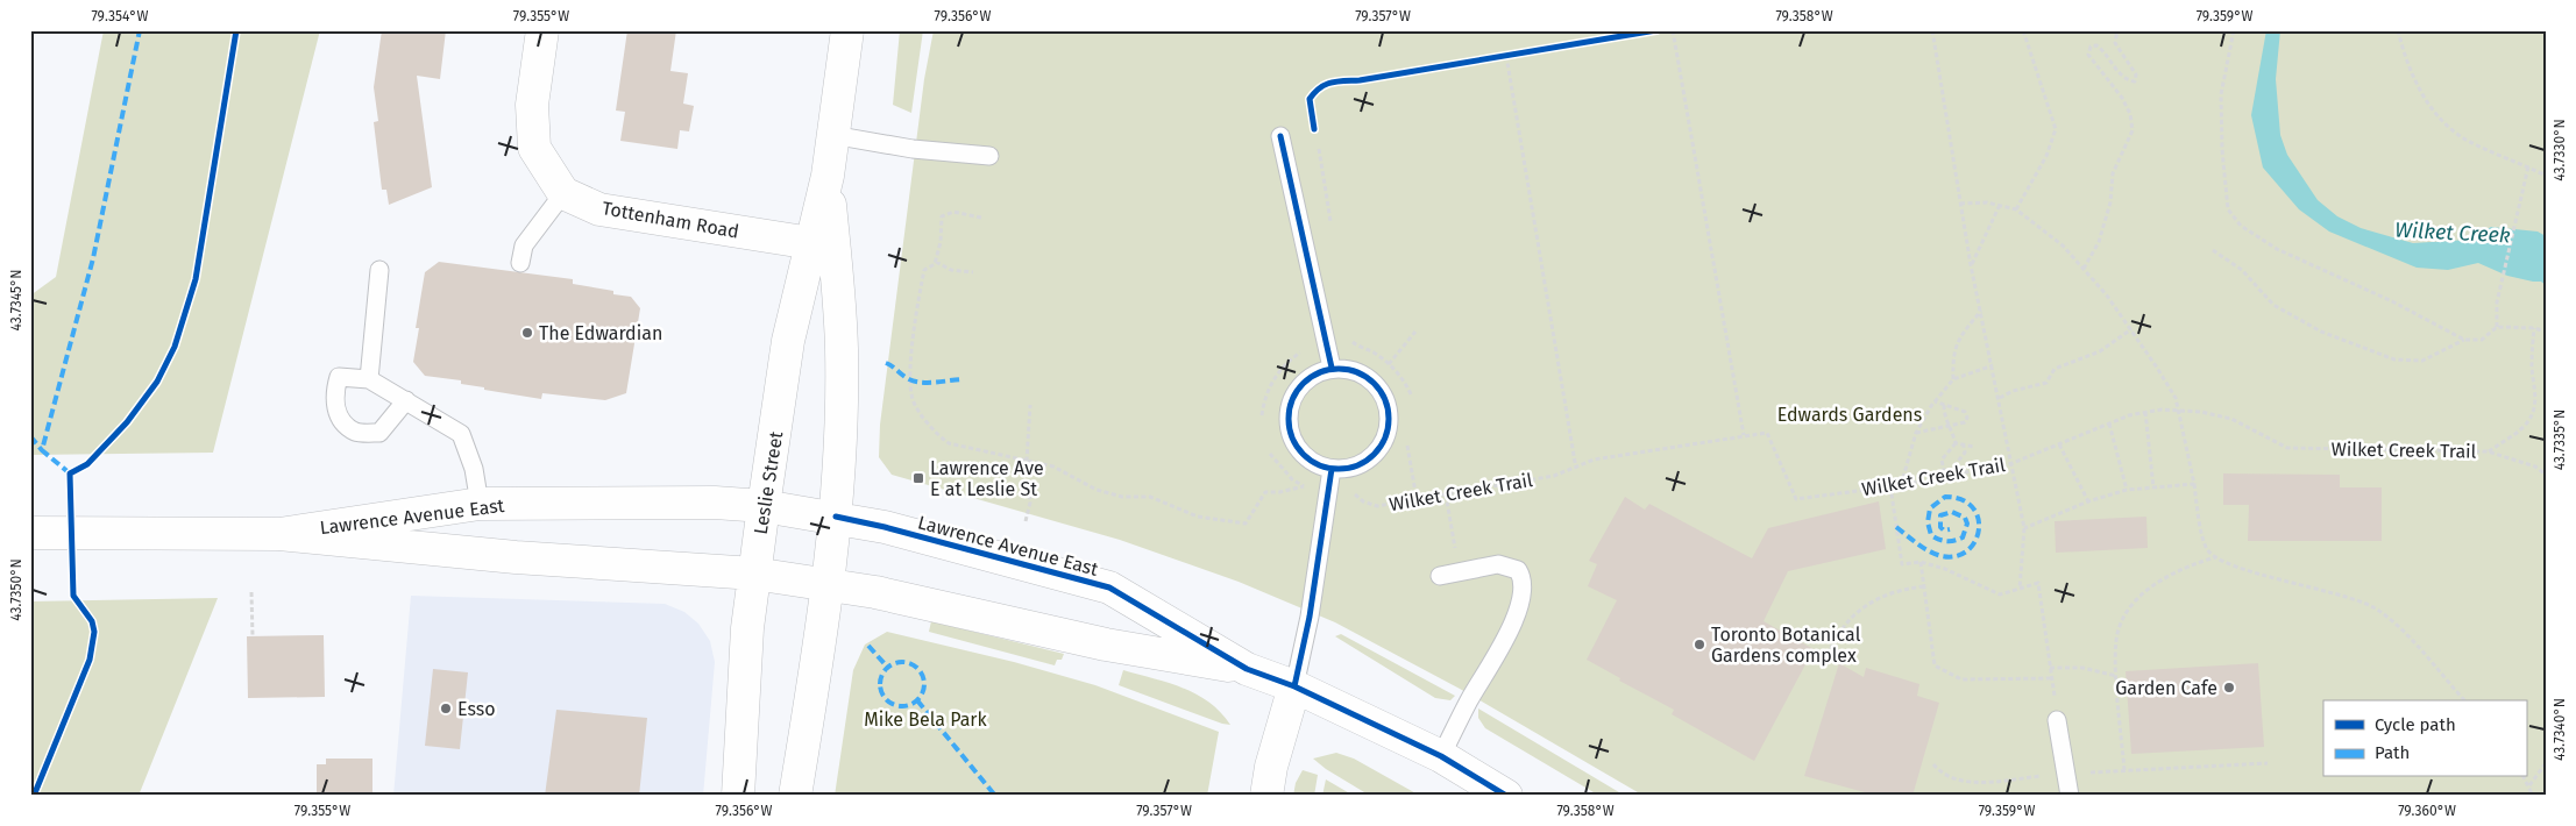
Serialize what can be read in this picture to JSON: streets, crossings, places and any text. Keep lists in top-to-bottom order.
{
  "streets": {
    "main road": ["Tottenham Road", "Leslie Street", "Lawrence Avenue East"],
    "path": ["Wilket Creek Trail"]
  },
  "crossings": [
    ["Tottenham Road", "Leslie Street"],
    ["Leslie Street", "Lawrence Avenue East"]
  ],
  "water": ["Wilket Creek"],
  "parks": ["Edwards Gardens", "Mike Bela Park"],
  "places": {
    "other": [
      "The Edwardian",
      "Toronto Botanical Gardens complex",
      "Garden Cafe",
      "Esso"
    ],
    "transit": ["Lawrence Ave E at Leslie St"]
  },
  "legend": ["Cycle path", "Path"],
  "coordinates": [
    "79.354°W",
    "79.355°W",
    "79.356°W",
    "79.357°W",
    "79.358°W",
    "79.359°W",
    "43.7330°N",
    "43.7345°N",
    "43.7335°N",
    "43.7350°N",
    "43.7340°N",
    "79.360°W"
  ]
}
